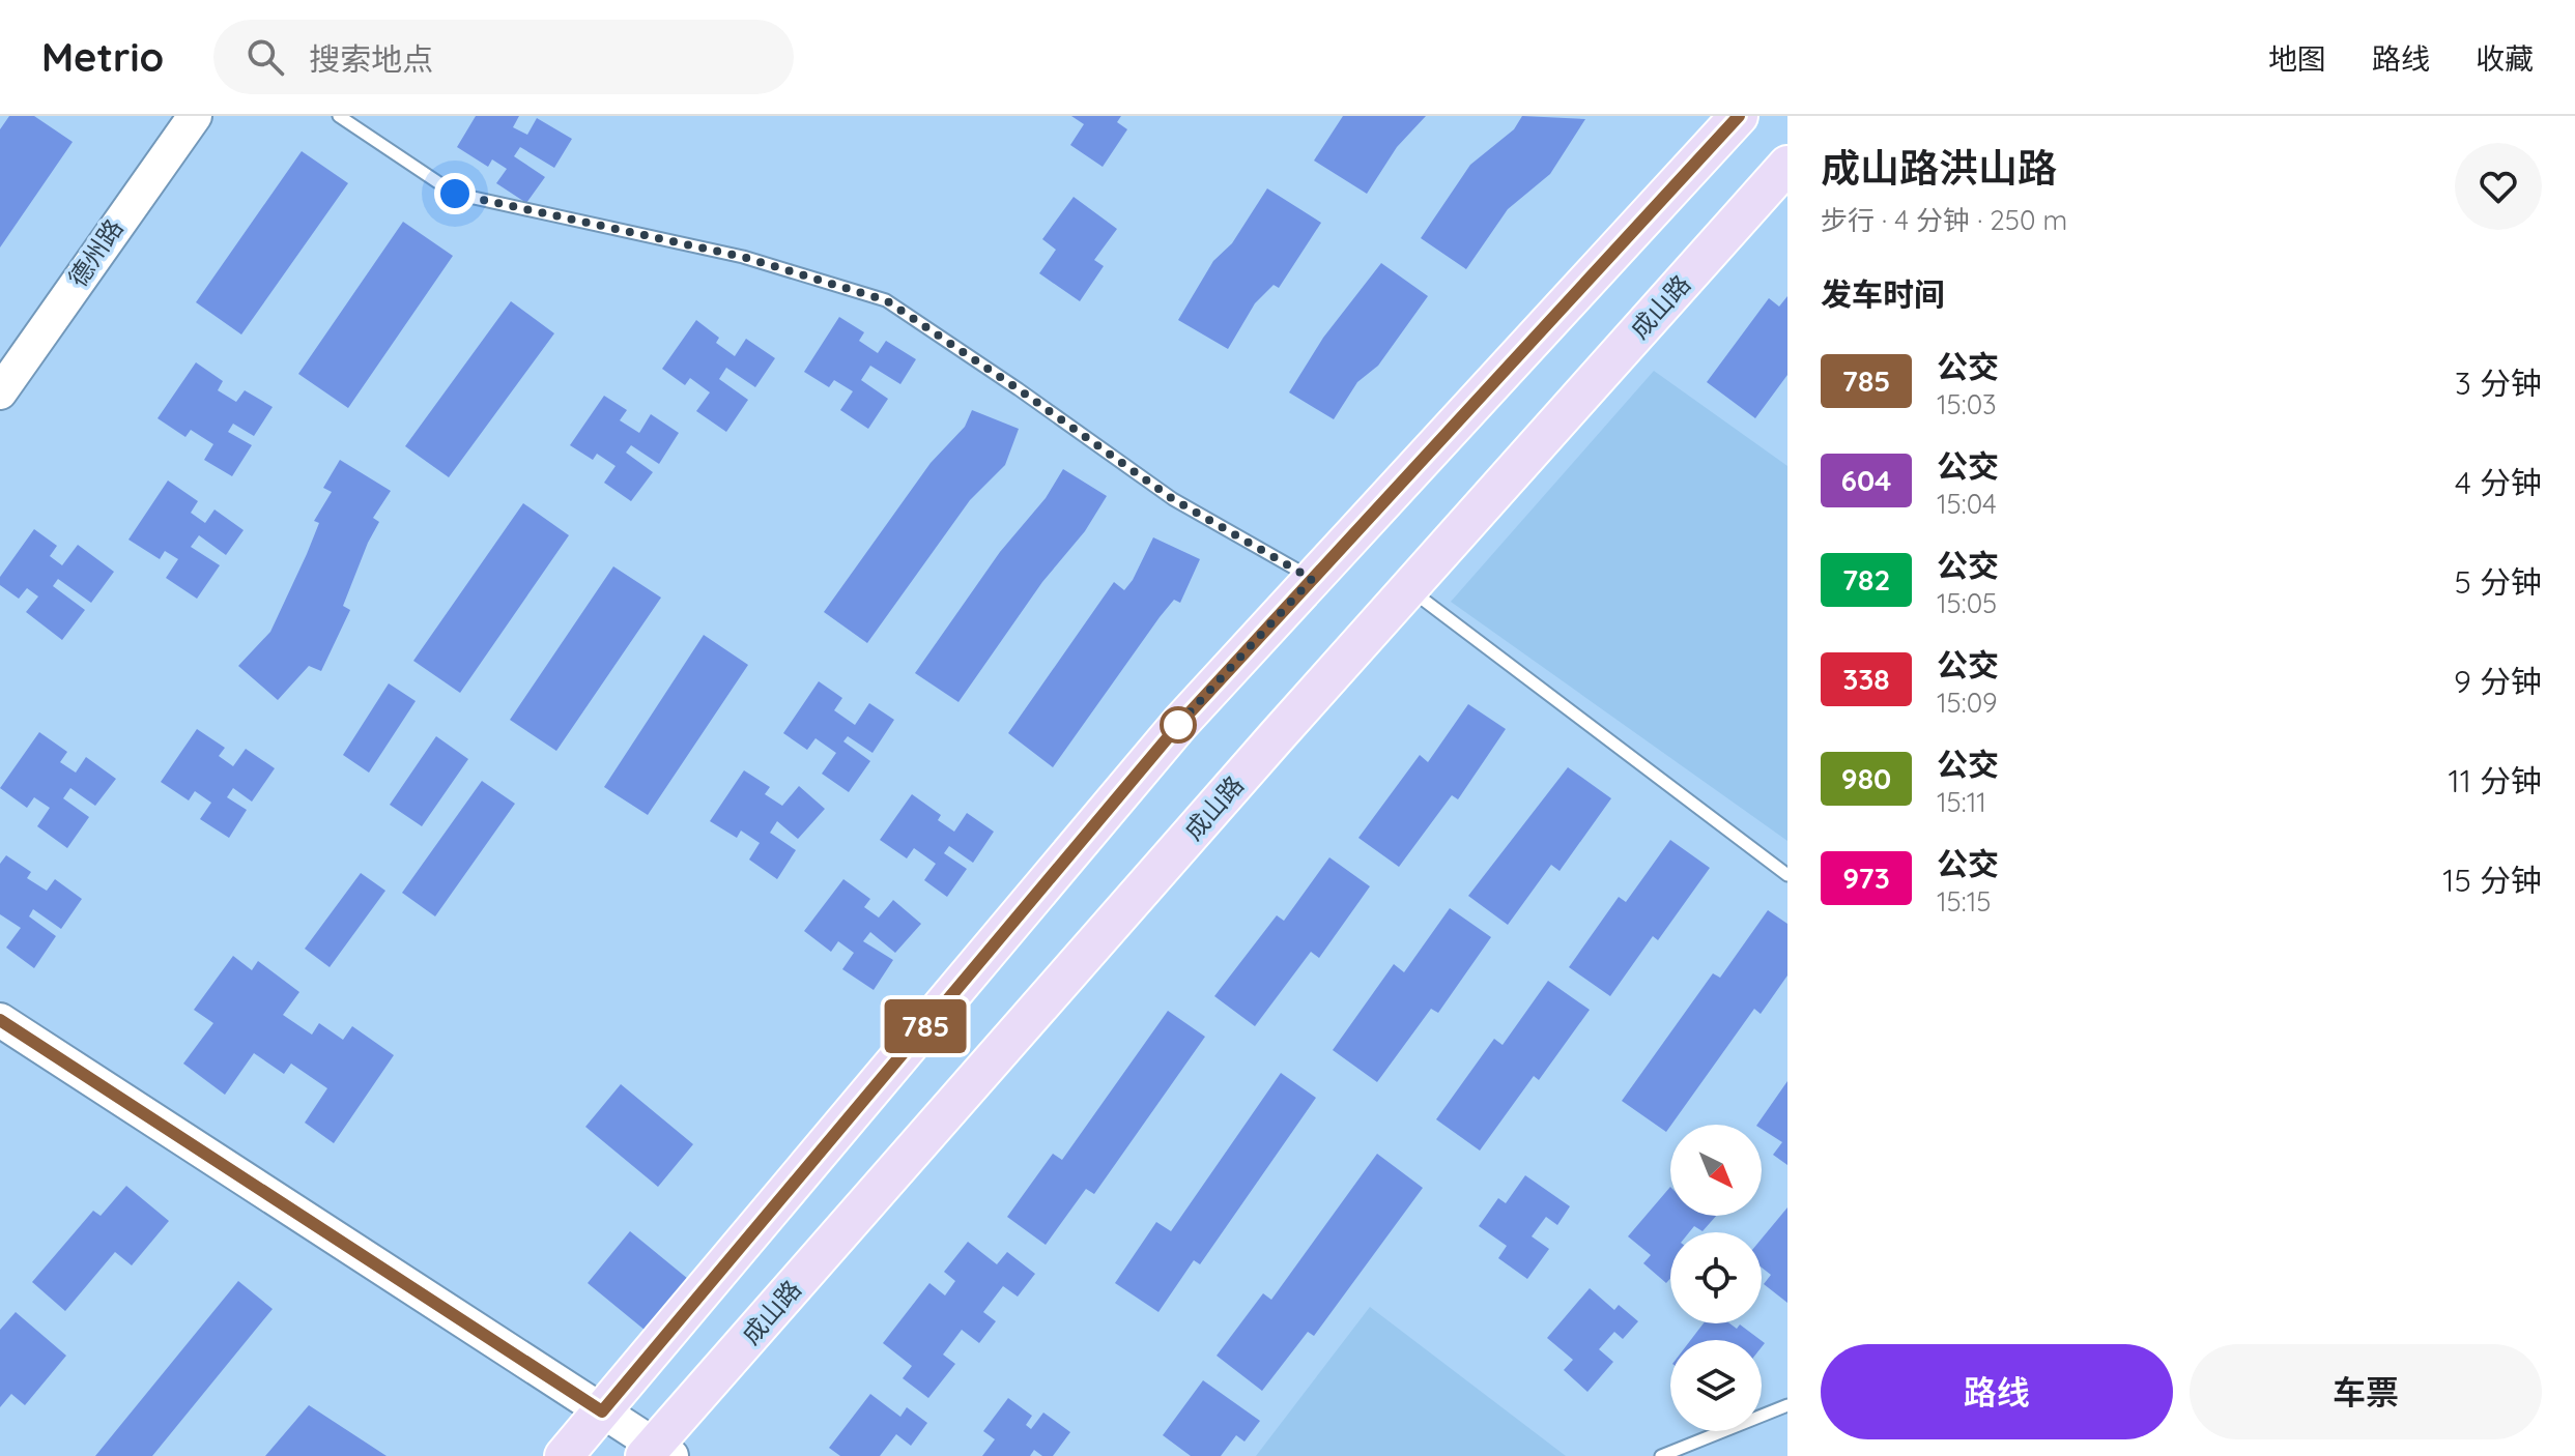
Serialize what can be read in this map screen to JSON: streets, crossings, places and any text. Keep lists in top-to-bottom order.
{
  "streets": {
    "main road": ["成山路"],
    "street": ["德州路"]
  },
  "lines": ["bus line 785"],
  "north": "bottom right",
  "page": {
    "header": "Metrio",
    "search": "搜索地点",
    "nav": ["地图", "路线", "收藏"],
    "on_map": "785",
    "heading": [
      ["成山路洪山路", "步行 · 4 分钟 · 250 m"],
      "发车时间"
    ],
    "list": [
      {
        "mark": "785",
        "name": "公交",
        "note": "15:03",
        "value": "3 分钟"
      },
      {
        "mark": "604",
        "name": "公交",
        "note": "15:04",
        "value": "4 分钟"
      },
      {
        "mark": "782",
        "name": "公交",
        "note": "15:05",
        "value": "5 分钟"
      },
      {
        "mark": "338",
        "name": "公交",
        "note": "15:09",
        "value": "9 分钟"
      },
      {
        "mark": "980",
        "name": "公交",
        "note": "15:11",
        "value": "11 分钟"
      },
      {
        "mark": "973",
        "name": "公交",
        "note": "15:15",
        "value": "15 分钟"
      }
    ],
    "buttons": ["路线", "车票"]
  }
}
